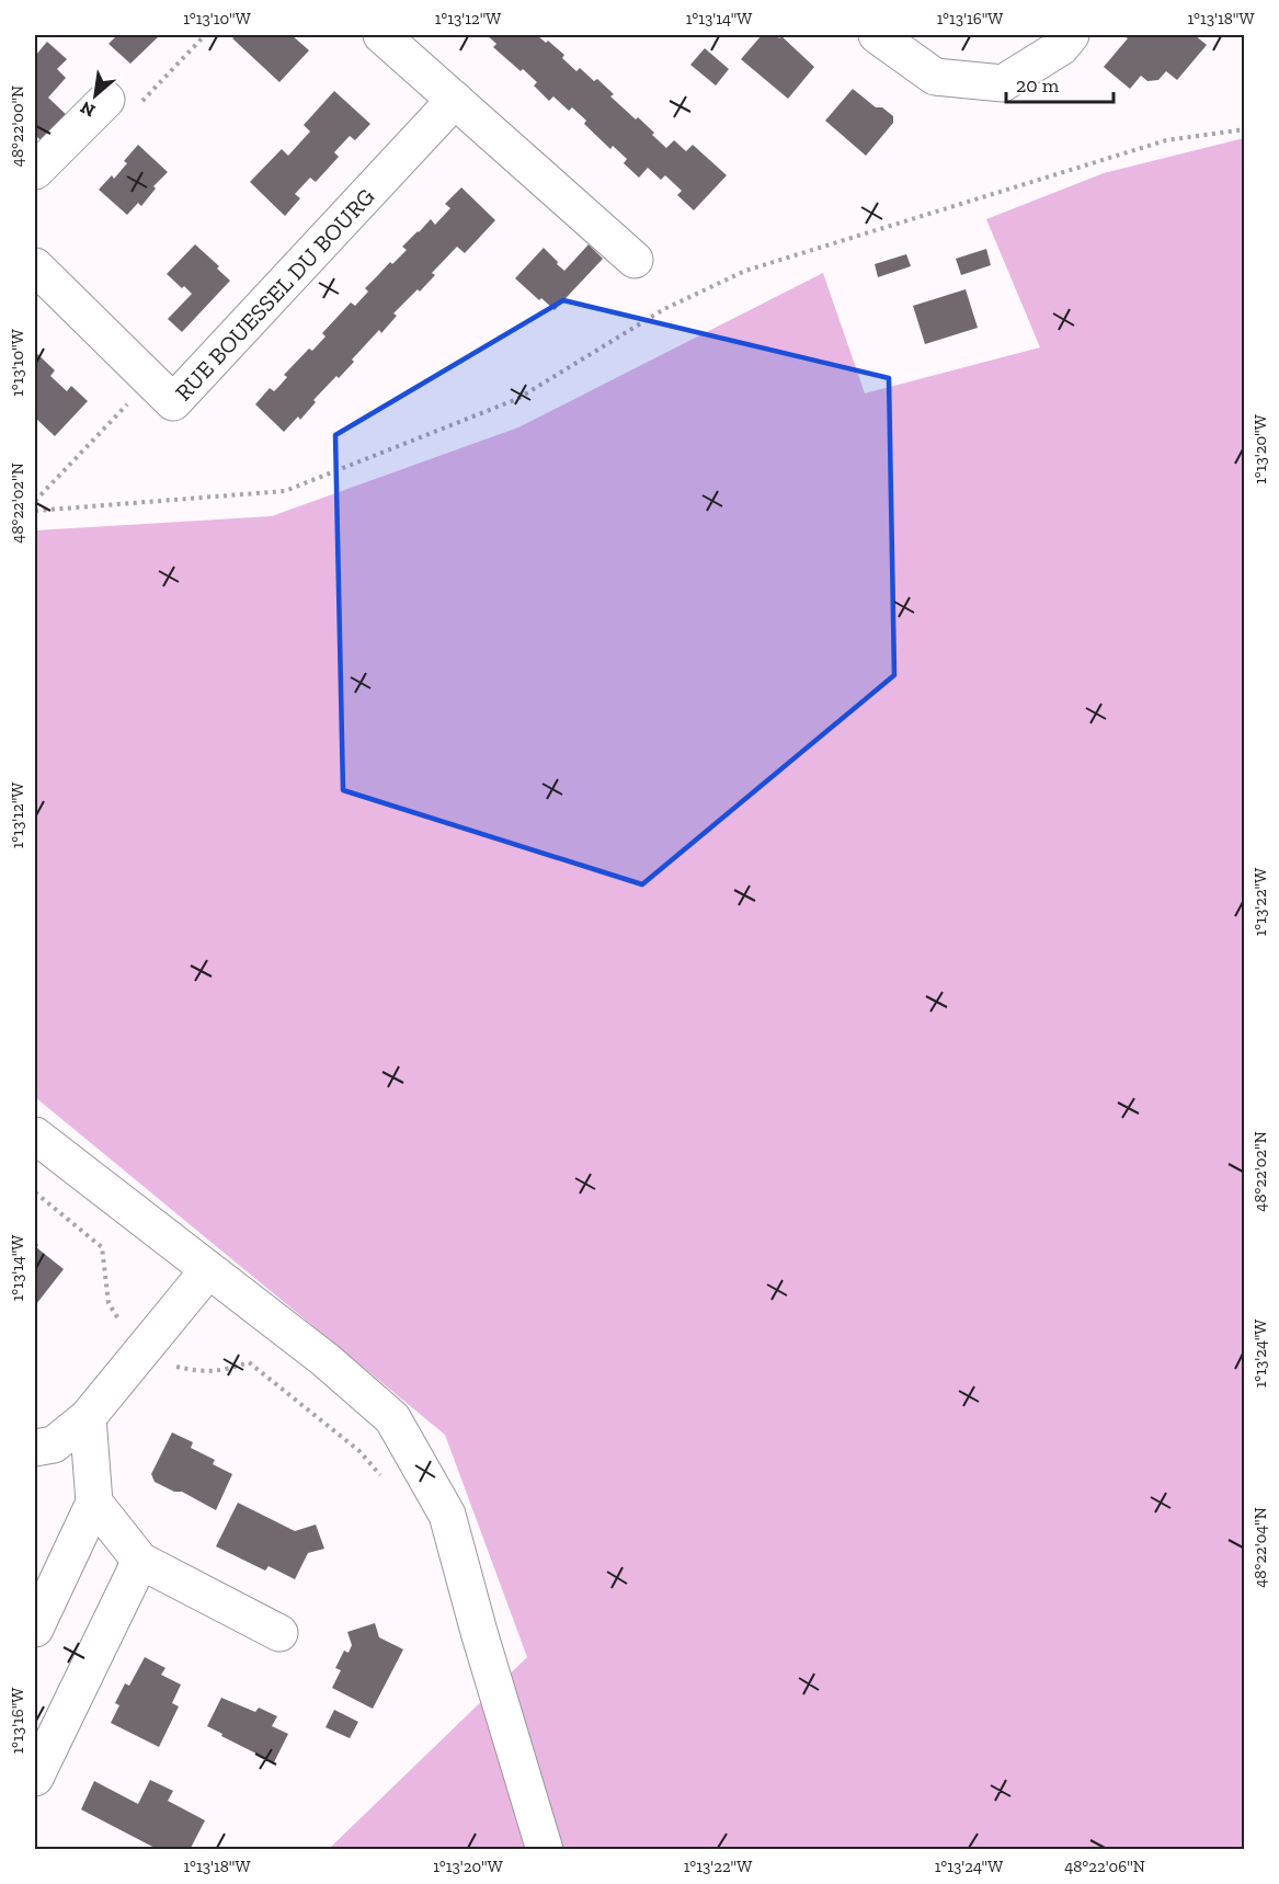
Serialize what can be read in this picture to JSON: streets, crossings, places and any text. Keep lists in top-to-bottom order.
{
  "streets": {
    "street": ["RUE BOUESSEL DU BOURG"]
  },
  "scale_bar": "20 m",
  "north": "bottom left",
  "coordinates": [
    "1°13'10\"W",
    "1°13'12\"W",
    "1°13'14\"W",
    "1°13'16\"W",
    "1°13'18\"W",
    "48°22'00\"N",
    "1°13'20\"W",
    "48°22'02\"N",
    "1°13'22\"W",
    "1°13'24\"W",
    "48°22'04\"N",
    "48°22'06\"N"
  ]
}
